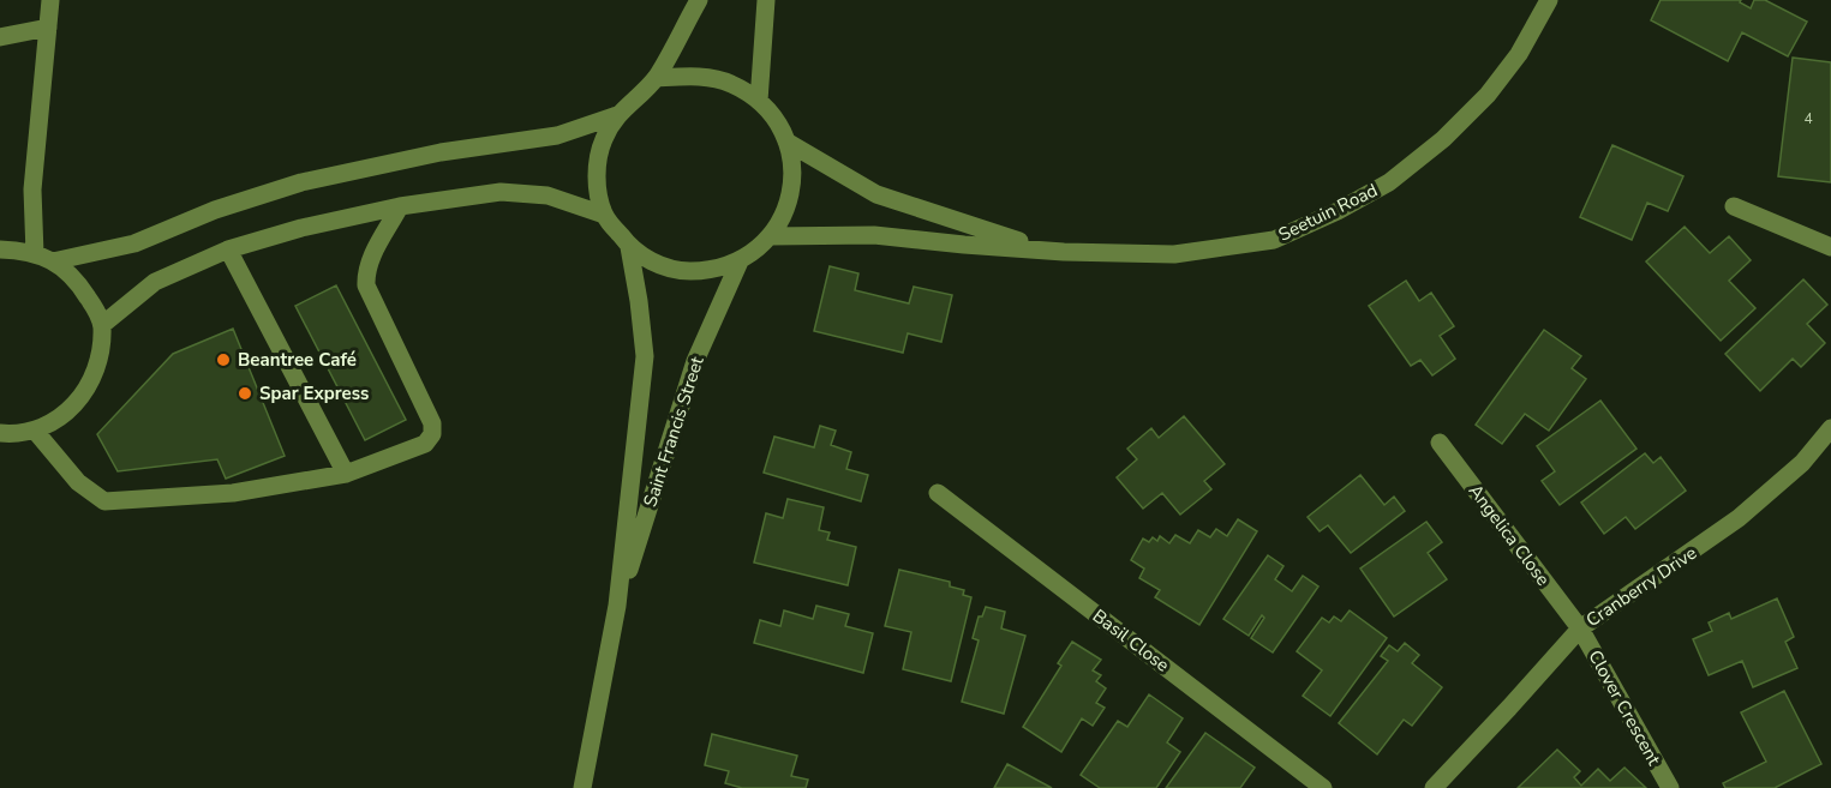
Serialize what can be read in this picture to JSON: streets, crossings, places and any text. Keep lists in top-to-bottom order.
{
  "streets": {
    "street": [
      "Seetuin Road",
      "Saint Francis Street",
      "Angelica Close",
      "Cranberry Drive",
      "Basil Close",
      "Clover Crescent"
    ]
  },
  "crossings": [
    ["Angelica Close", "Cranberry Drive"],
    ["Angelica Close", "Clover Crescent"],
    ["Cranberry Drive", "Clover Crescent"]
  ],
  "places": ["Beantree Café", "Spar Express"],
  "house_numbers": ["4"]
}
